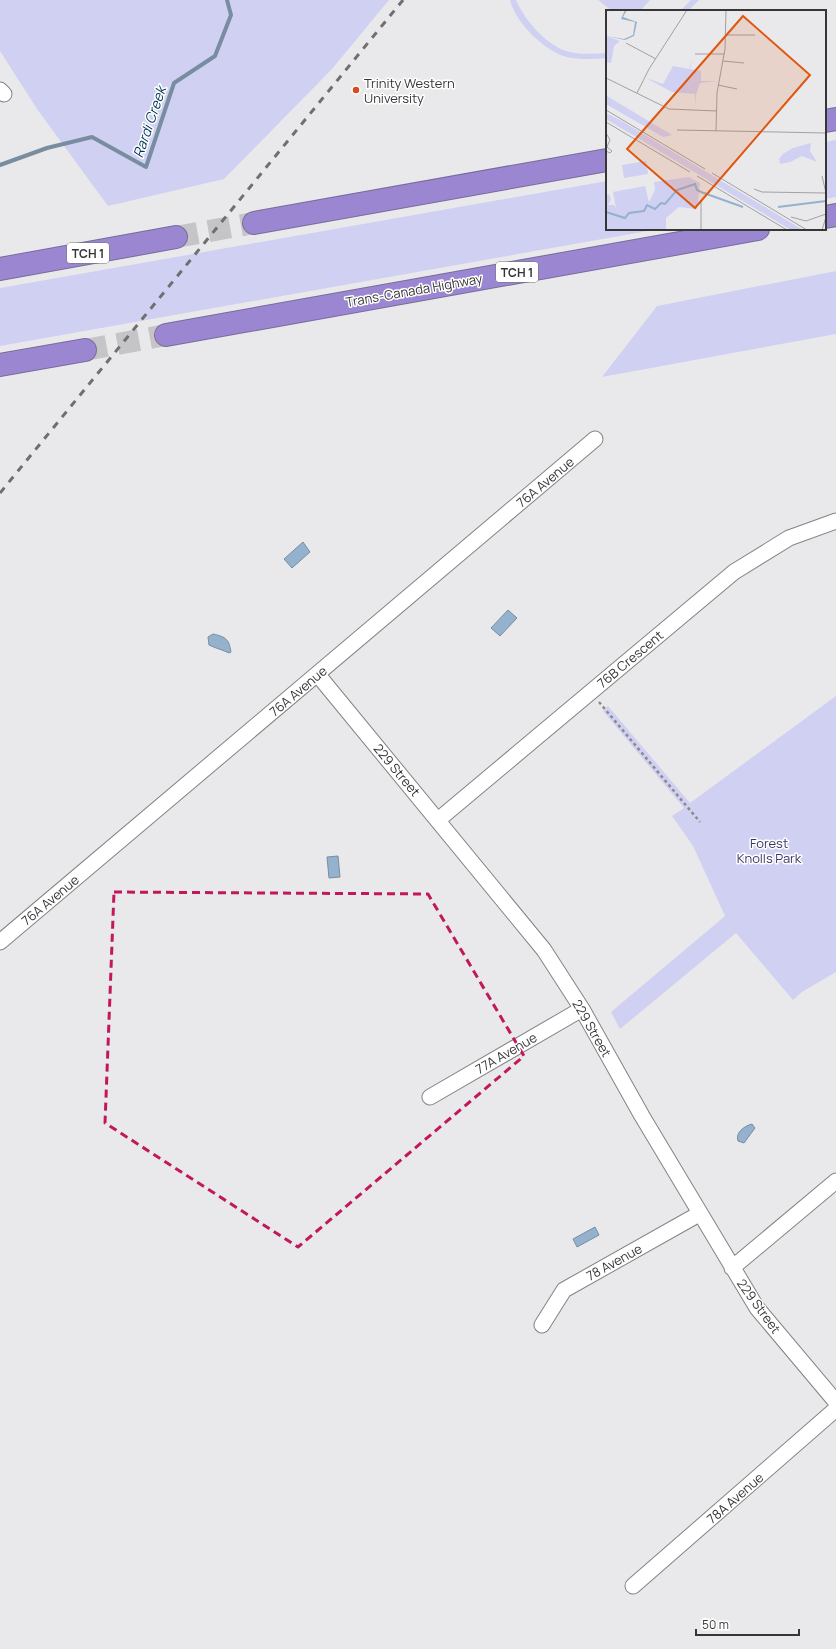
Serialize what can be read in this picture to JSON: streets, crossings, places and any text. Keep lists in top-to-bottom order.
{
  "streets": {
    "highway": ["TCH 1", "Trans-Canada Highway"],
    "street": [
      "76A Avenue",
      "76B Crescent",
      "229 Street",
      "77A Avenue",
      "78 Avenue",
      "78A Avenue"
    ]
  },
  "crossings": [
    ["76A Avenue", "229 Street"],
    ["76B Crescent", "229 Street"],
    ["229 Street", "77A Avenue"],
    ["229 Street", "78 Avenue"]
  ],
  "water": ["Rardi Creek"],
  "parks": ["Forest Knolls Park"],
  "places": ["Trinity Western University"],
  "scale_bar": "50 m"
}
